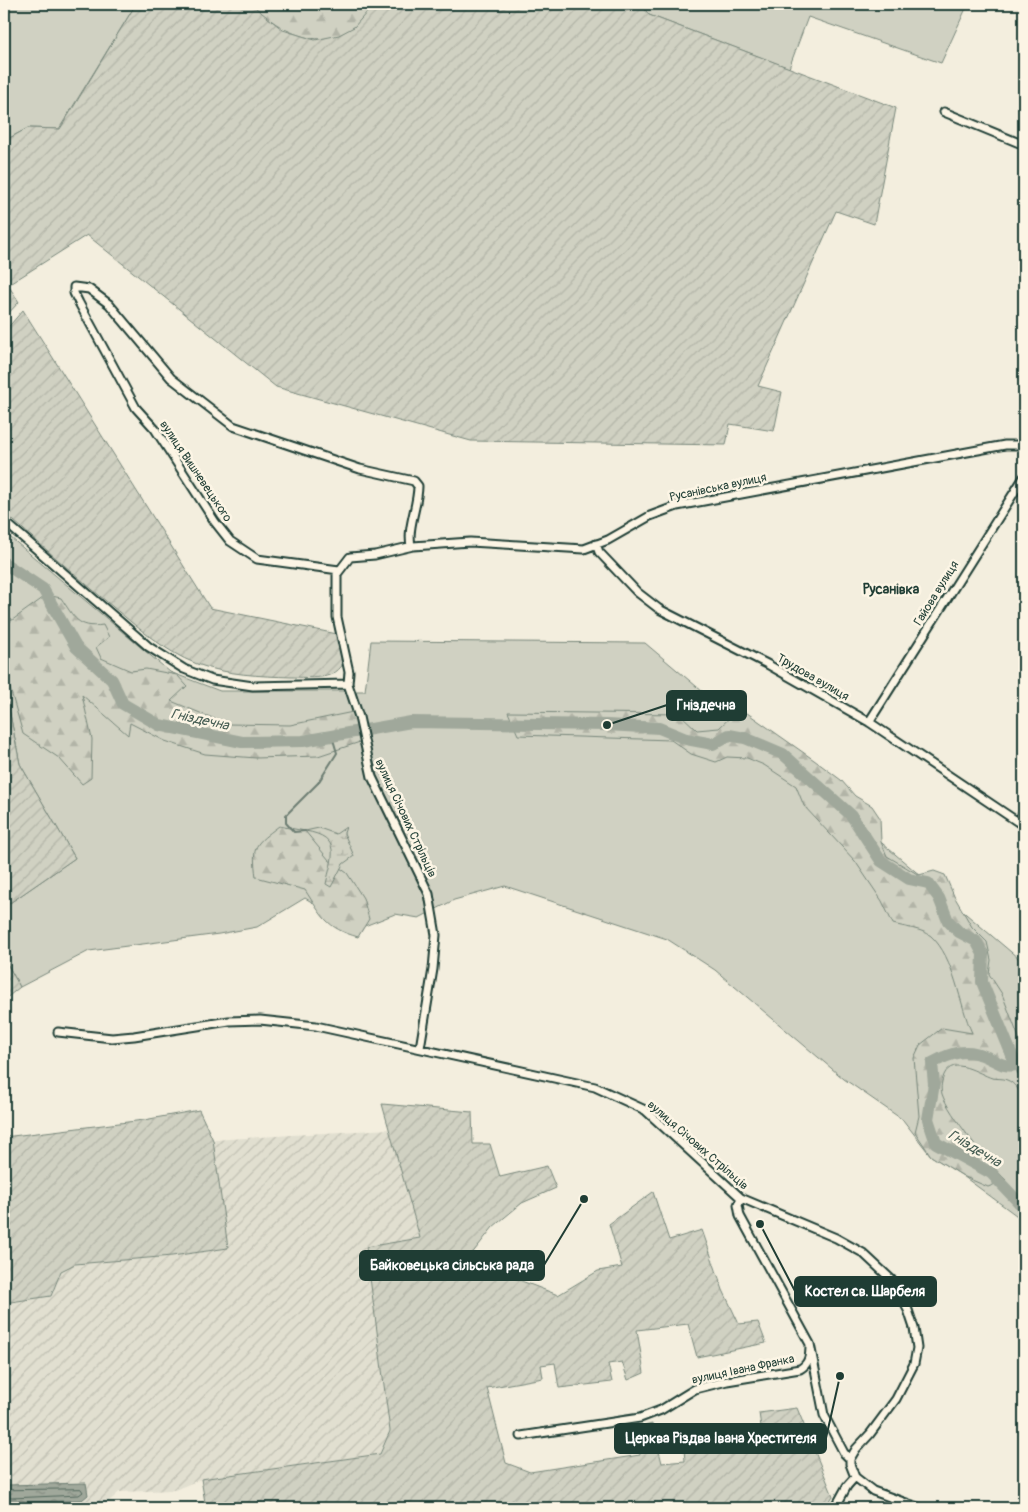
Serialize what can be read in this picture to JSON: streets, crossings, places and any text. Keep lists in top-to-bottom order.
{
  "streets": {
    "street": [
      "вулиця Вишневецького",
      "Русанівська вулиця",
      "Гайова вулиця",
      "Трудова вулиця",
      "вулиця Січових Стрільців",
      "вулиця Івана Франка"
    ]
  },
  "crossings": [
    ["вулиця Вишневецького", "Русанівська вулиця"],
    ["вулиця Вишневецького", "вулиця Січових Стрільців"],
    ["Русанівська вулиця", "Трудова вулиця"],
    ["Русанівська вулиця", "вулиця Січових Стрільців"],
    ["Гайова вулиця", "Трудова вулиця"]
  ],
  "districts": ["Русанівка"],
  "water": ["Гніздечна"],
  "places": [
    "Гніздечна",
    "Байковецька сільська рада",
    "Костел св. Шарбеля",
    "Церква Різдва Івана Хрестителя"
  ]
}
